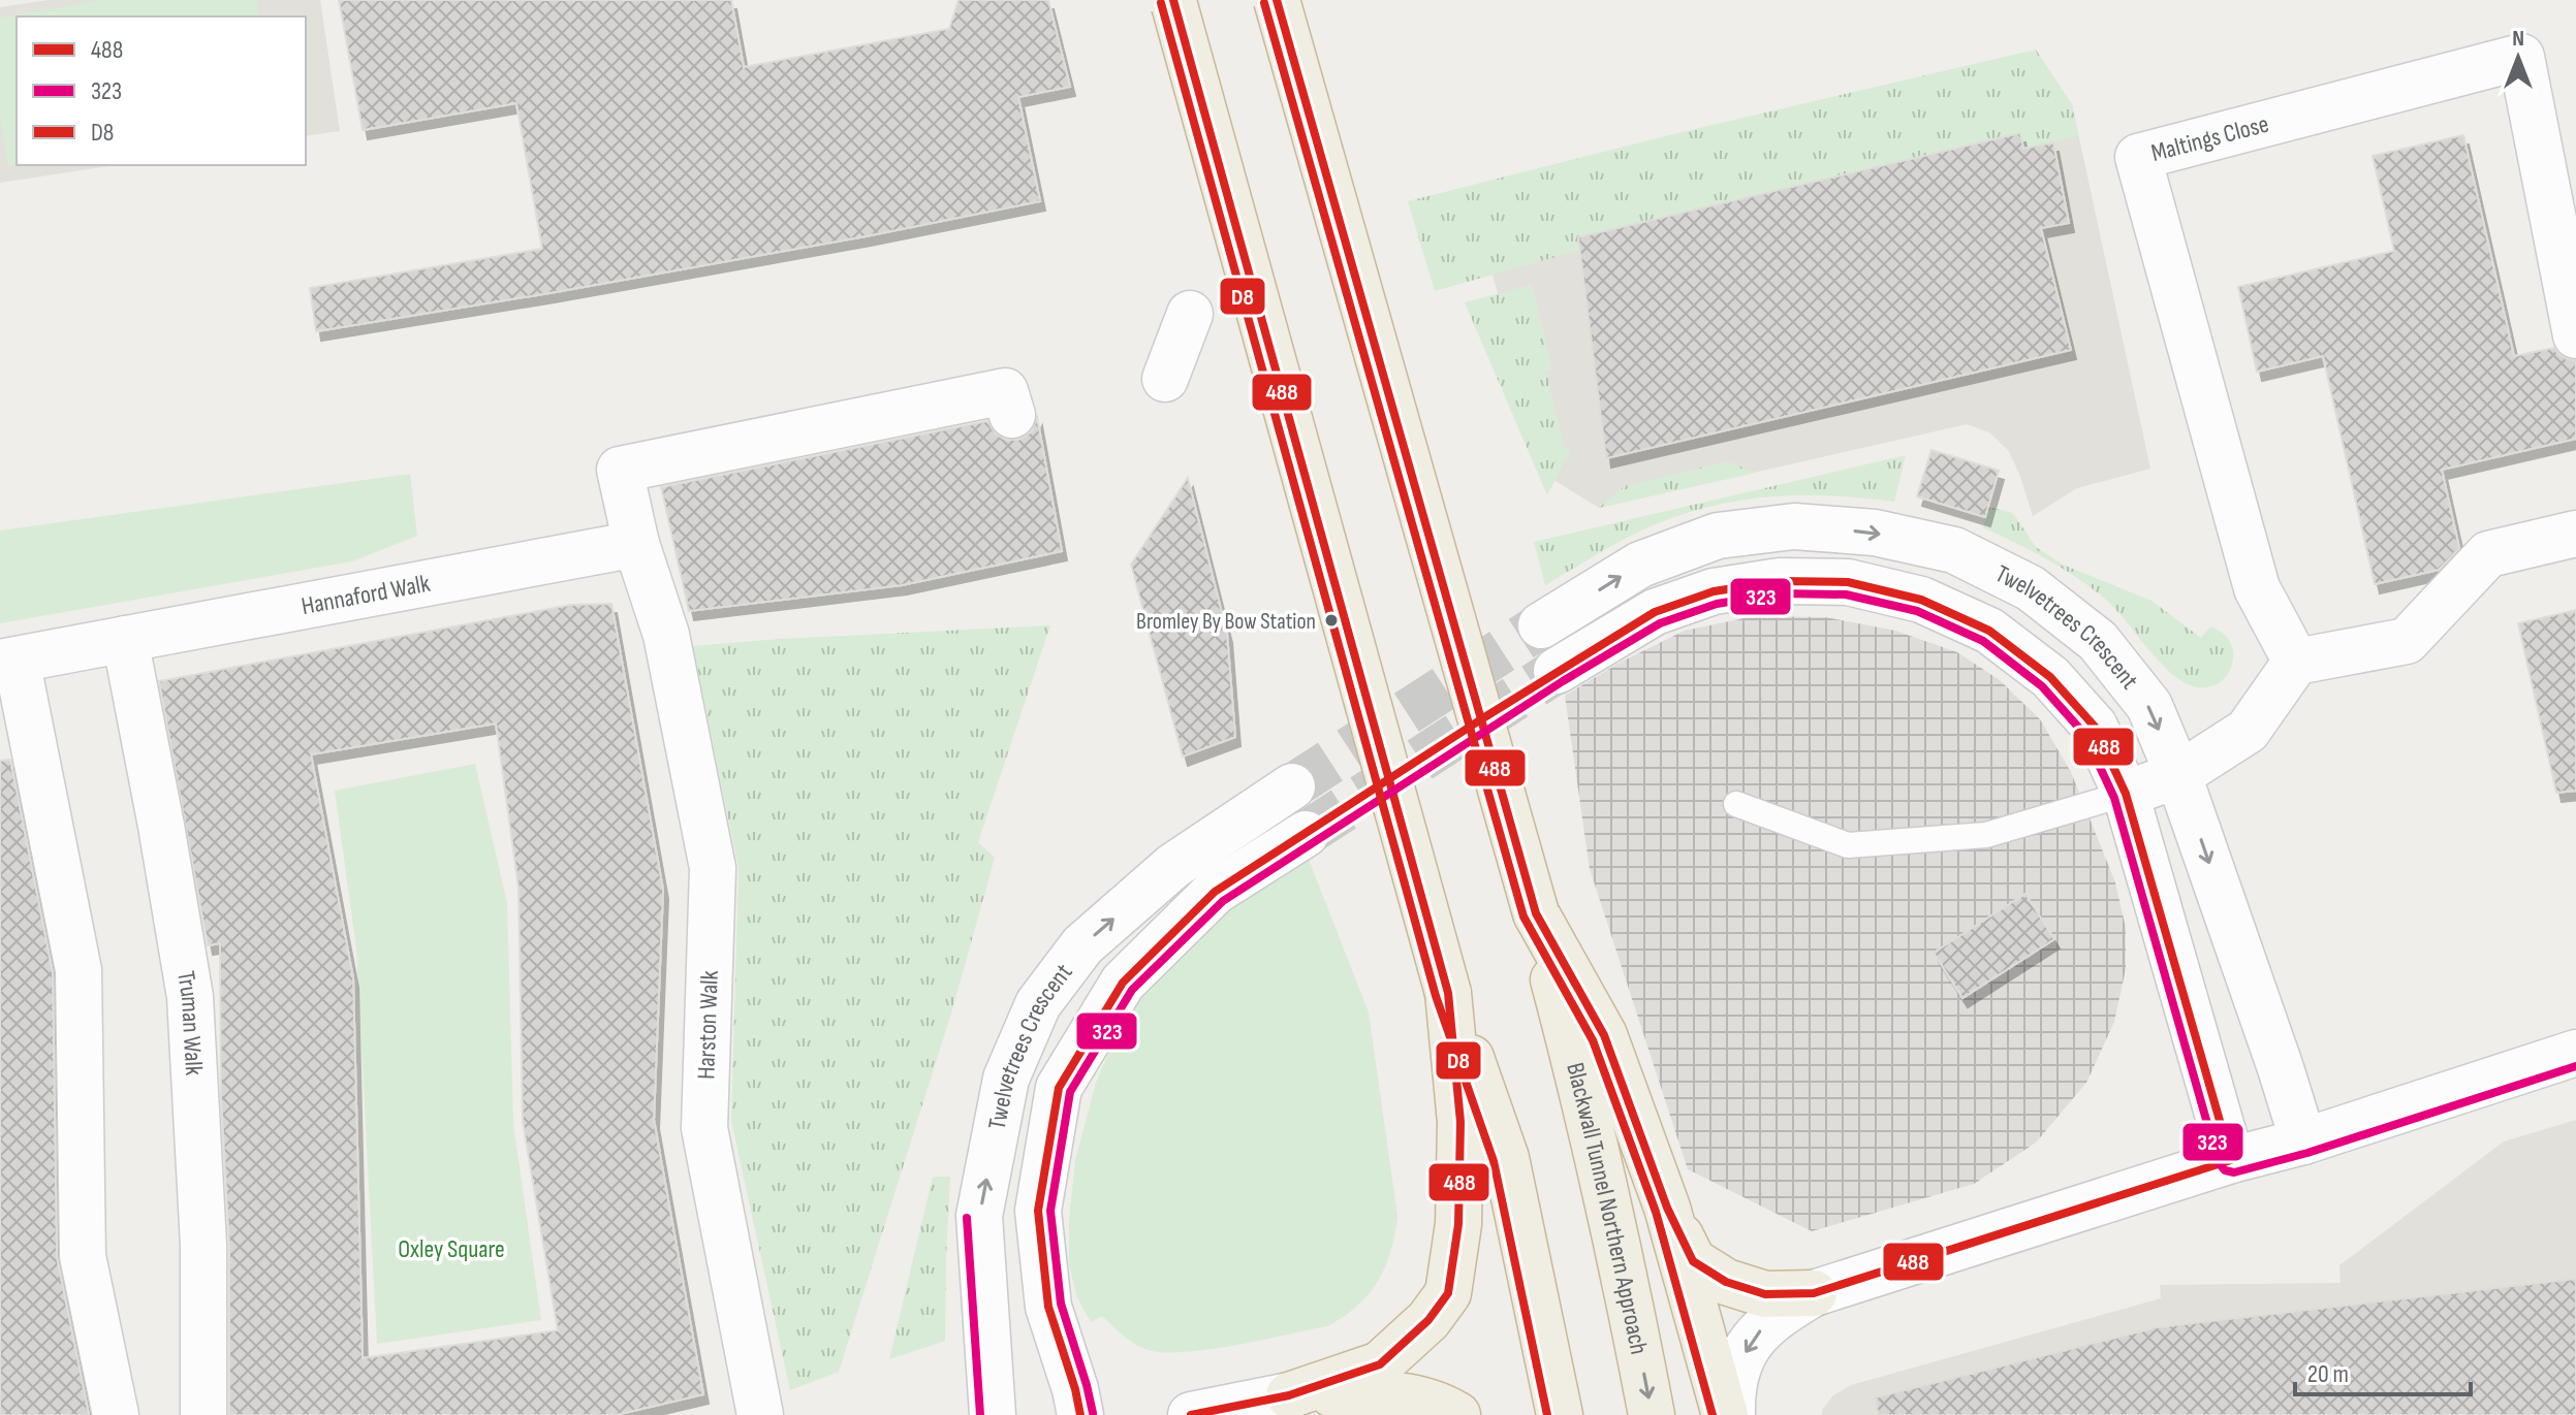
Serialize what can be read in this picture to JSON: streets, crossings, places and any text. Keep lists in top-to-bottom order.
{
  "streets": {
    "highway": ["Blackwall Tunnel Northern Approach"],
    "street": [
      "Maltings Close",
      "Hannaford Walk",
      "Twelvetrees Crescent",
      "Truman Walk",
      "Harston Walk"
    ]
  },
  "crossings": [
    ["Hannaford Walk", "Truman Walk"],
    ["Hannaford Walk", "Harston Walk"]
  ],
  "parks": ["Oxley Square"],
  "places": ["Bromley By Bow Station"],
  "lines": ["transit line 488", "transit line D8", "transit line 323"],
  "legend": ["488", "323", "D8"],
  "scale_bar": "20 m",
  "north": "top"
}
